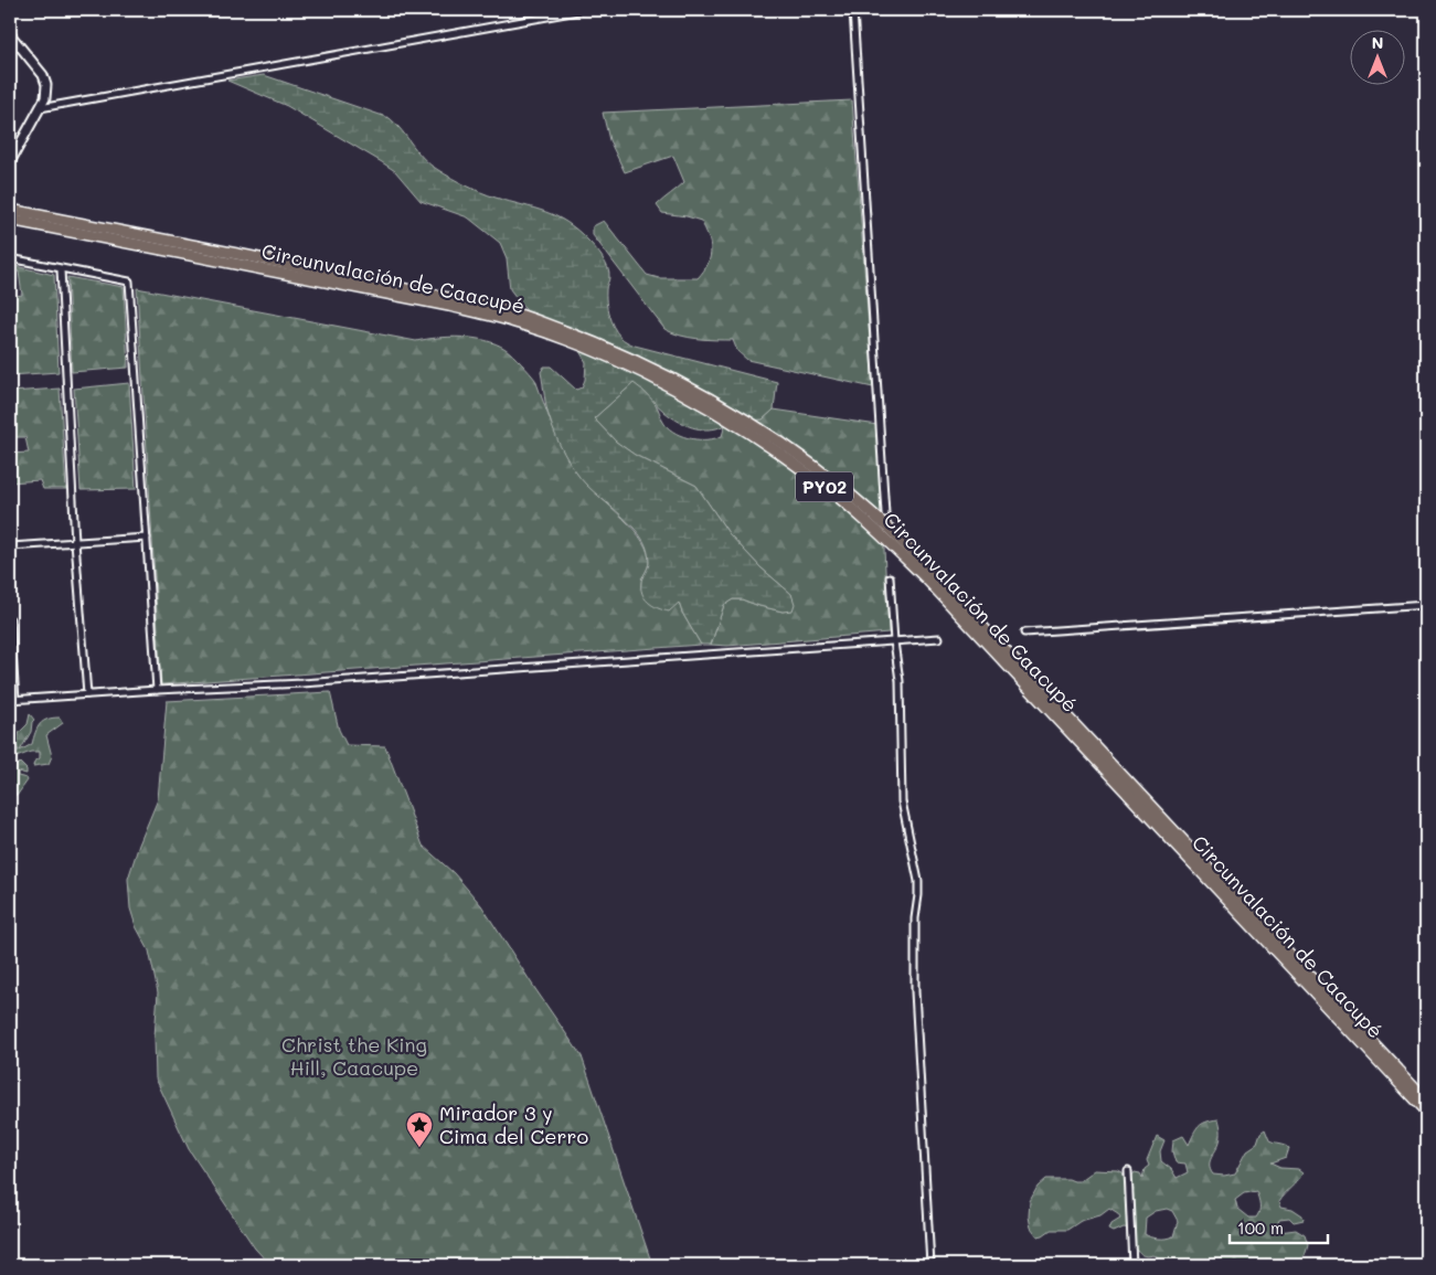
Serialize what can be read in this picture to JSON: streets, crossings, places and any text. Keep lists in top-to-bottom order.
{
  "streets": {
    "highway": ["Circunvalación de Caacupé", "PY02"]
  },
  "parks": ["Christ the King Hill, Caacupe"],
  "places": {
    "place": ["Mirador 3 y Cima del Cerro"]
  },
  "scale_bar": "100 m",
  "north": "top"
}
